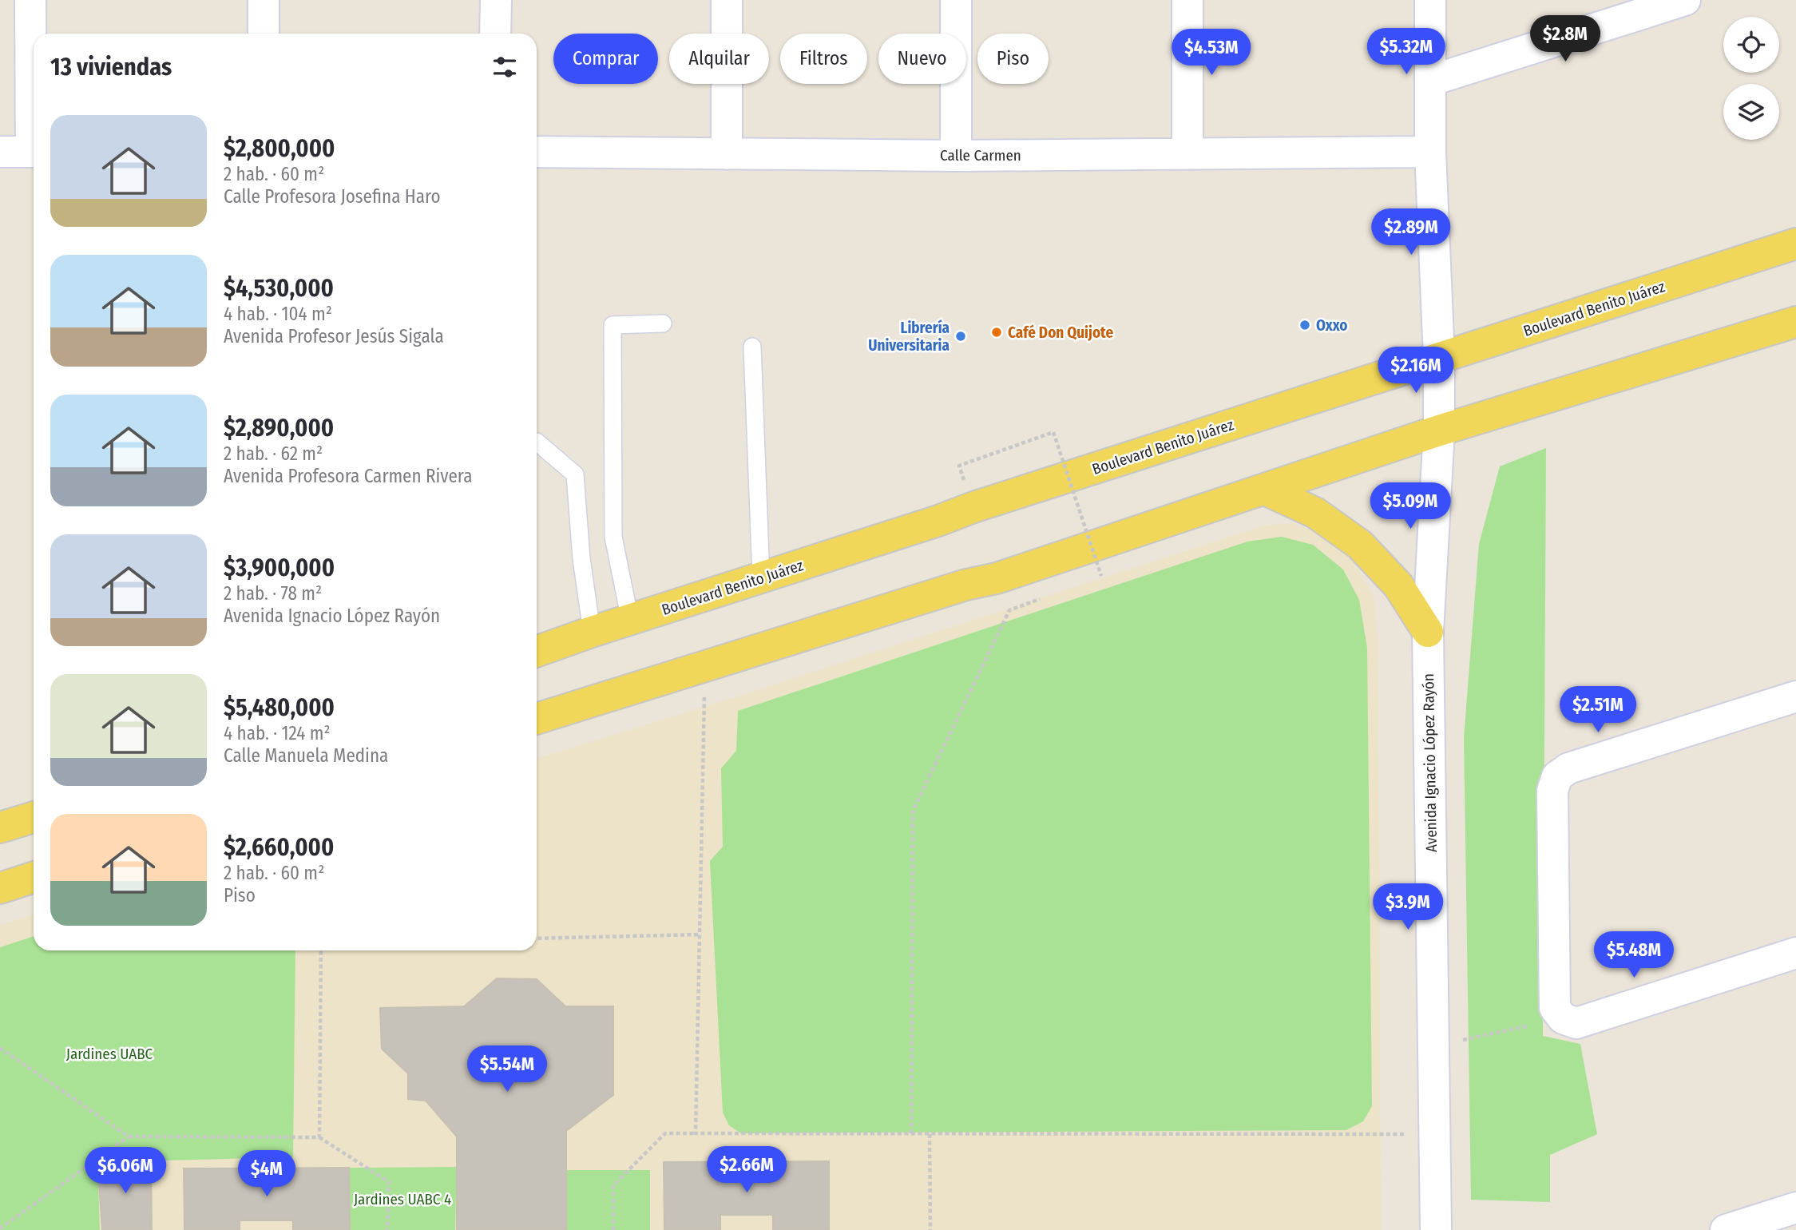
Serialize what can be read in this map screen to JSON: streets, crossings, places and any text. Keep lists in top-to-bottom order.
{
  "streets": {
    "main road": ["Boulevard Benito Juárez"],
    "street": ["Calle Carmen", "Avenida Ignacio López Rayón"]
  },
  "crossings": [
    ["Calle Carmen", "Avenida Ignacio López Rayón"],
    ["Boulevard Benito Juárez", "Avenida Ignacio López Rayón"]
  ],
  "parks": ["Jardines UABC", "Jardines UABC 4"],
  "places": ["Oxxo", "Café Don Quijote", "Librería Universitaria"],
  "page": {
    "price": [
      "$2.8M",
      "$5.32M",
      "$4.53M",
      "$2.89M",
      "$2.16M",
      "$5.09M",
      "$2.51M",
      "$3.9M",
      "$5.48M",
      "$5.54M",
      "$2.66M",
      "$6.06M",
      "$4M"
    ],
    "chip": [
      "Comprar",
      "Alquilar",
      "Filtros",
      "Nuevo",
      "Piso"
    ],
    "heading": "13 viviendas",
    "list": [
      {
        "name": "$2,800,000",
        "note": "2 hab. · 60 m² · Calle Profesora Josefina Haro"
      },
      {
        "name": "$4,530,000",
        "note": "4 hab. · 104 m² · Avenida Profesor Jesús Sigala"
      },
      {
        "name": "$2,890,000",
        "note": "2 hab. · 62 m² · Avenida Profesora Carmen Rivera"
      },
      {
        "name": "$3,900,000",
        "note": "2 hab. · 78 m² · Avenida Ignacio López Rayón"
      },
      {
        "name": "$5,480,000",
        "note": "4 hab. · 124 m² · Calle Manuela Medina"
      },
      {
        "name": "$2,660,000",
        "note": "2 hab. · 60 m² · Piso"
      }
    ]
  }
}
